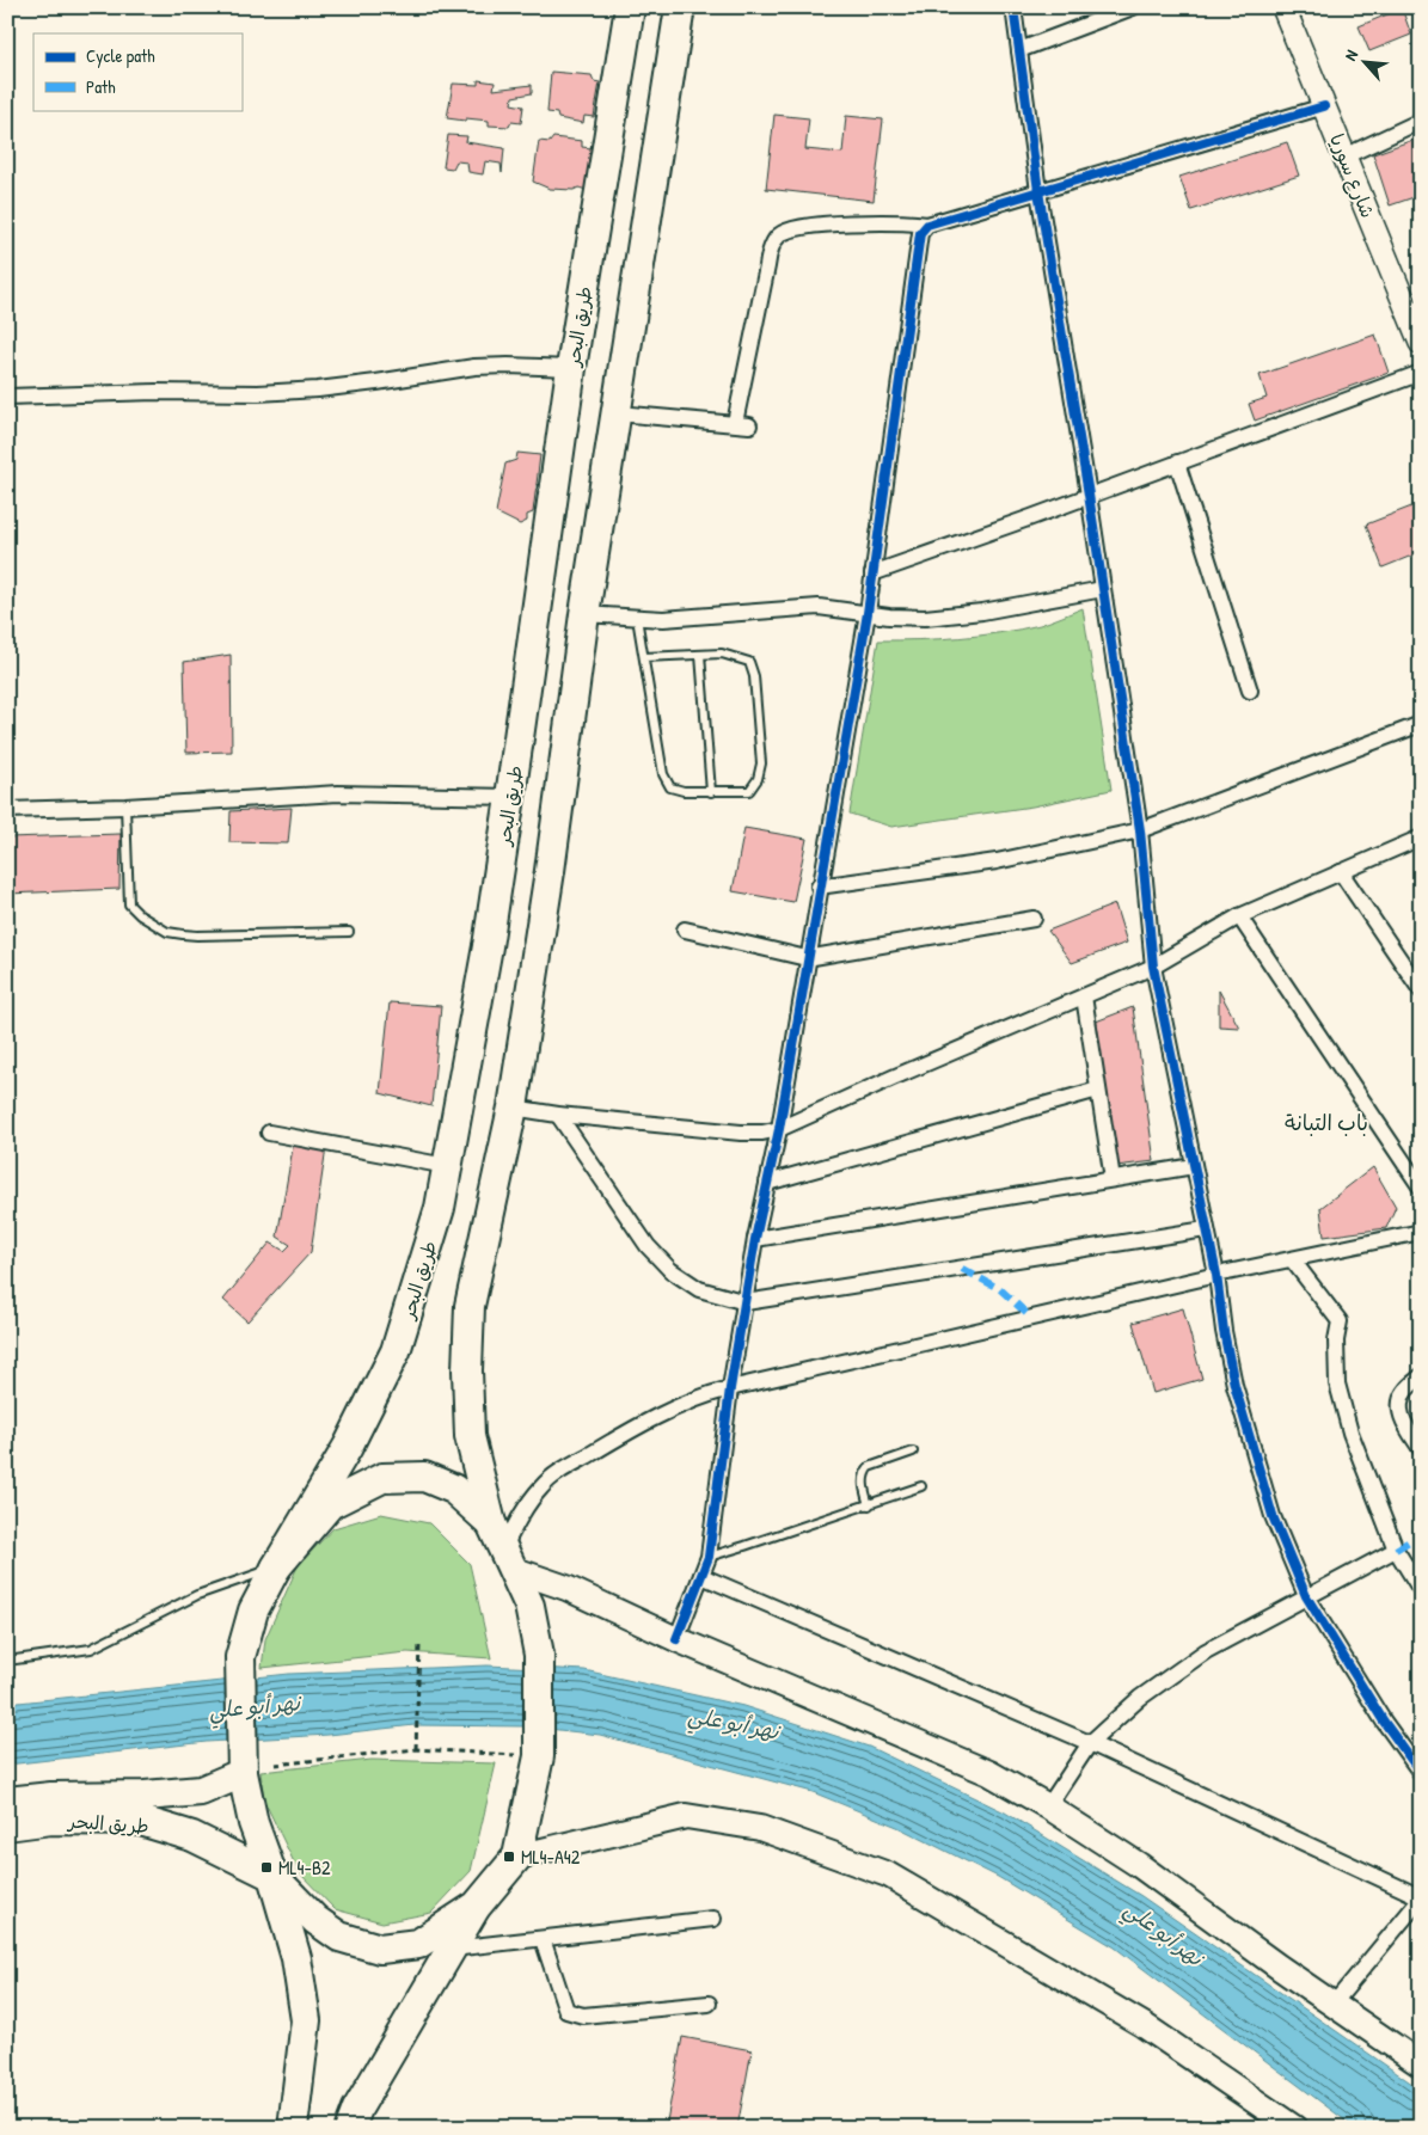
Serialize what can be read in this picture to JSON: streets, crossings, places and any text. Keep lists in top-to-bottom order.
{
  "streets": {
    "highway": ["طريق البحر"],
    "street": ["شارع سوريا"]
  },
  "districts": ["باب التبانة"],
  "water": ["نهر أبو علي"],
  "places": {
    "transit": ["ML4-A42", "ML4-B2"]
  },
  "legend": ["Cycle path", "Path"],
  "north": "top left"
}
